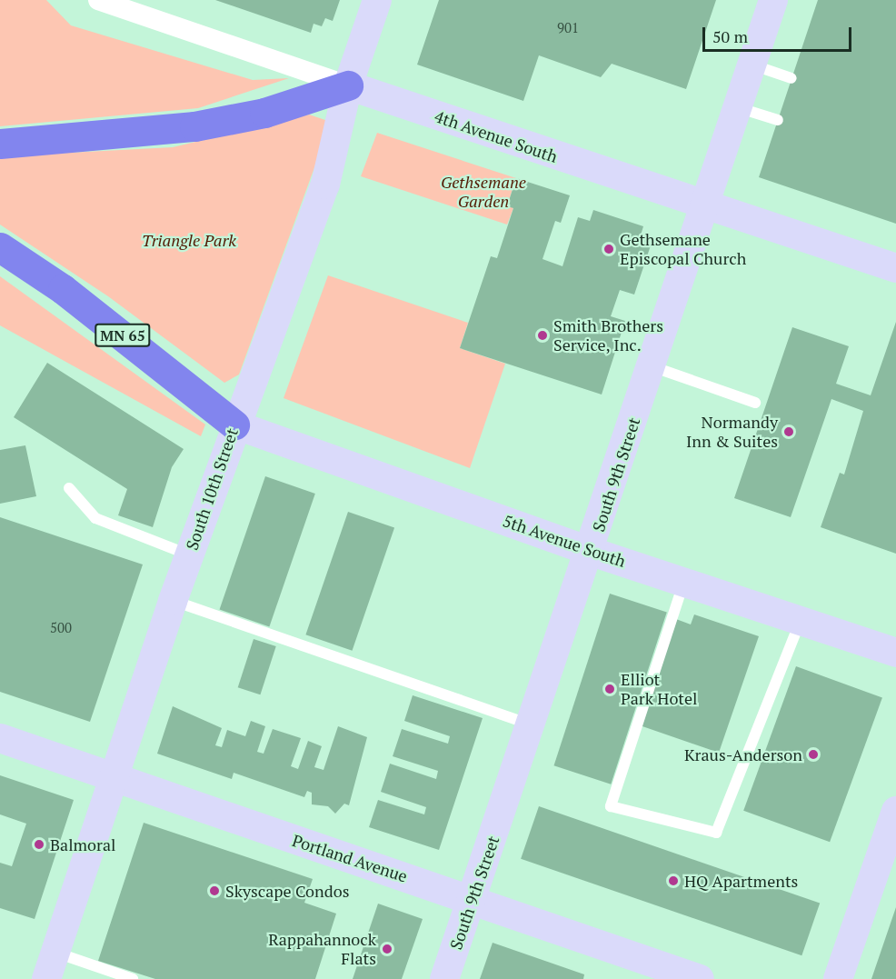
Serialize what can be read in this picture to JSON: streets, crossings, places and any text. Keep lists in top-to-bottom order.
{
  "streets": {
    "highway": ["MN 65"],
    "street": [
      "4th Avenue South",
      "South 9th Street",
      "South 10th Street",
      "5th Avenue South",
      "Portland Avenue"
    ]
  },
  "crossings": [
    ["4th Avenue South", "South 9th Street"],
    ["4th Avenue South", "South 10th Street"],
    ["MN 65", "South 10th Street"],
    ["MN 65", "5th Avenue South"],
    ["South 9th Street", "5th Avenue South"],
    ["South 9th Street", "Portland Avenue"],
    ["South 10th Street", "5th Avenue South"],
    ["South 10th Street", "Portland Avenue"]
  ],
  "parks": ["Gethsemane Garden", "Triangle Park"],
  "places": [
    "Gethsemane Episcopal Church",
    "Smith Brothers Service, Inc.",
    "Normandy Inn & Suites",
    "Elliot Park Hotel",
    "Kraus-Anderson",
    "Balmoral",
    "HQ Apartments",
    "Skyscape Condos",
    "Rappahannock Flats"
  ],
  "house_numbers": ["901", "500"],
  "scale_bar": "50 m"
}
